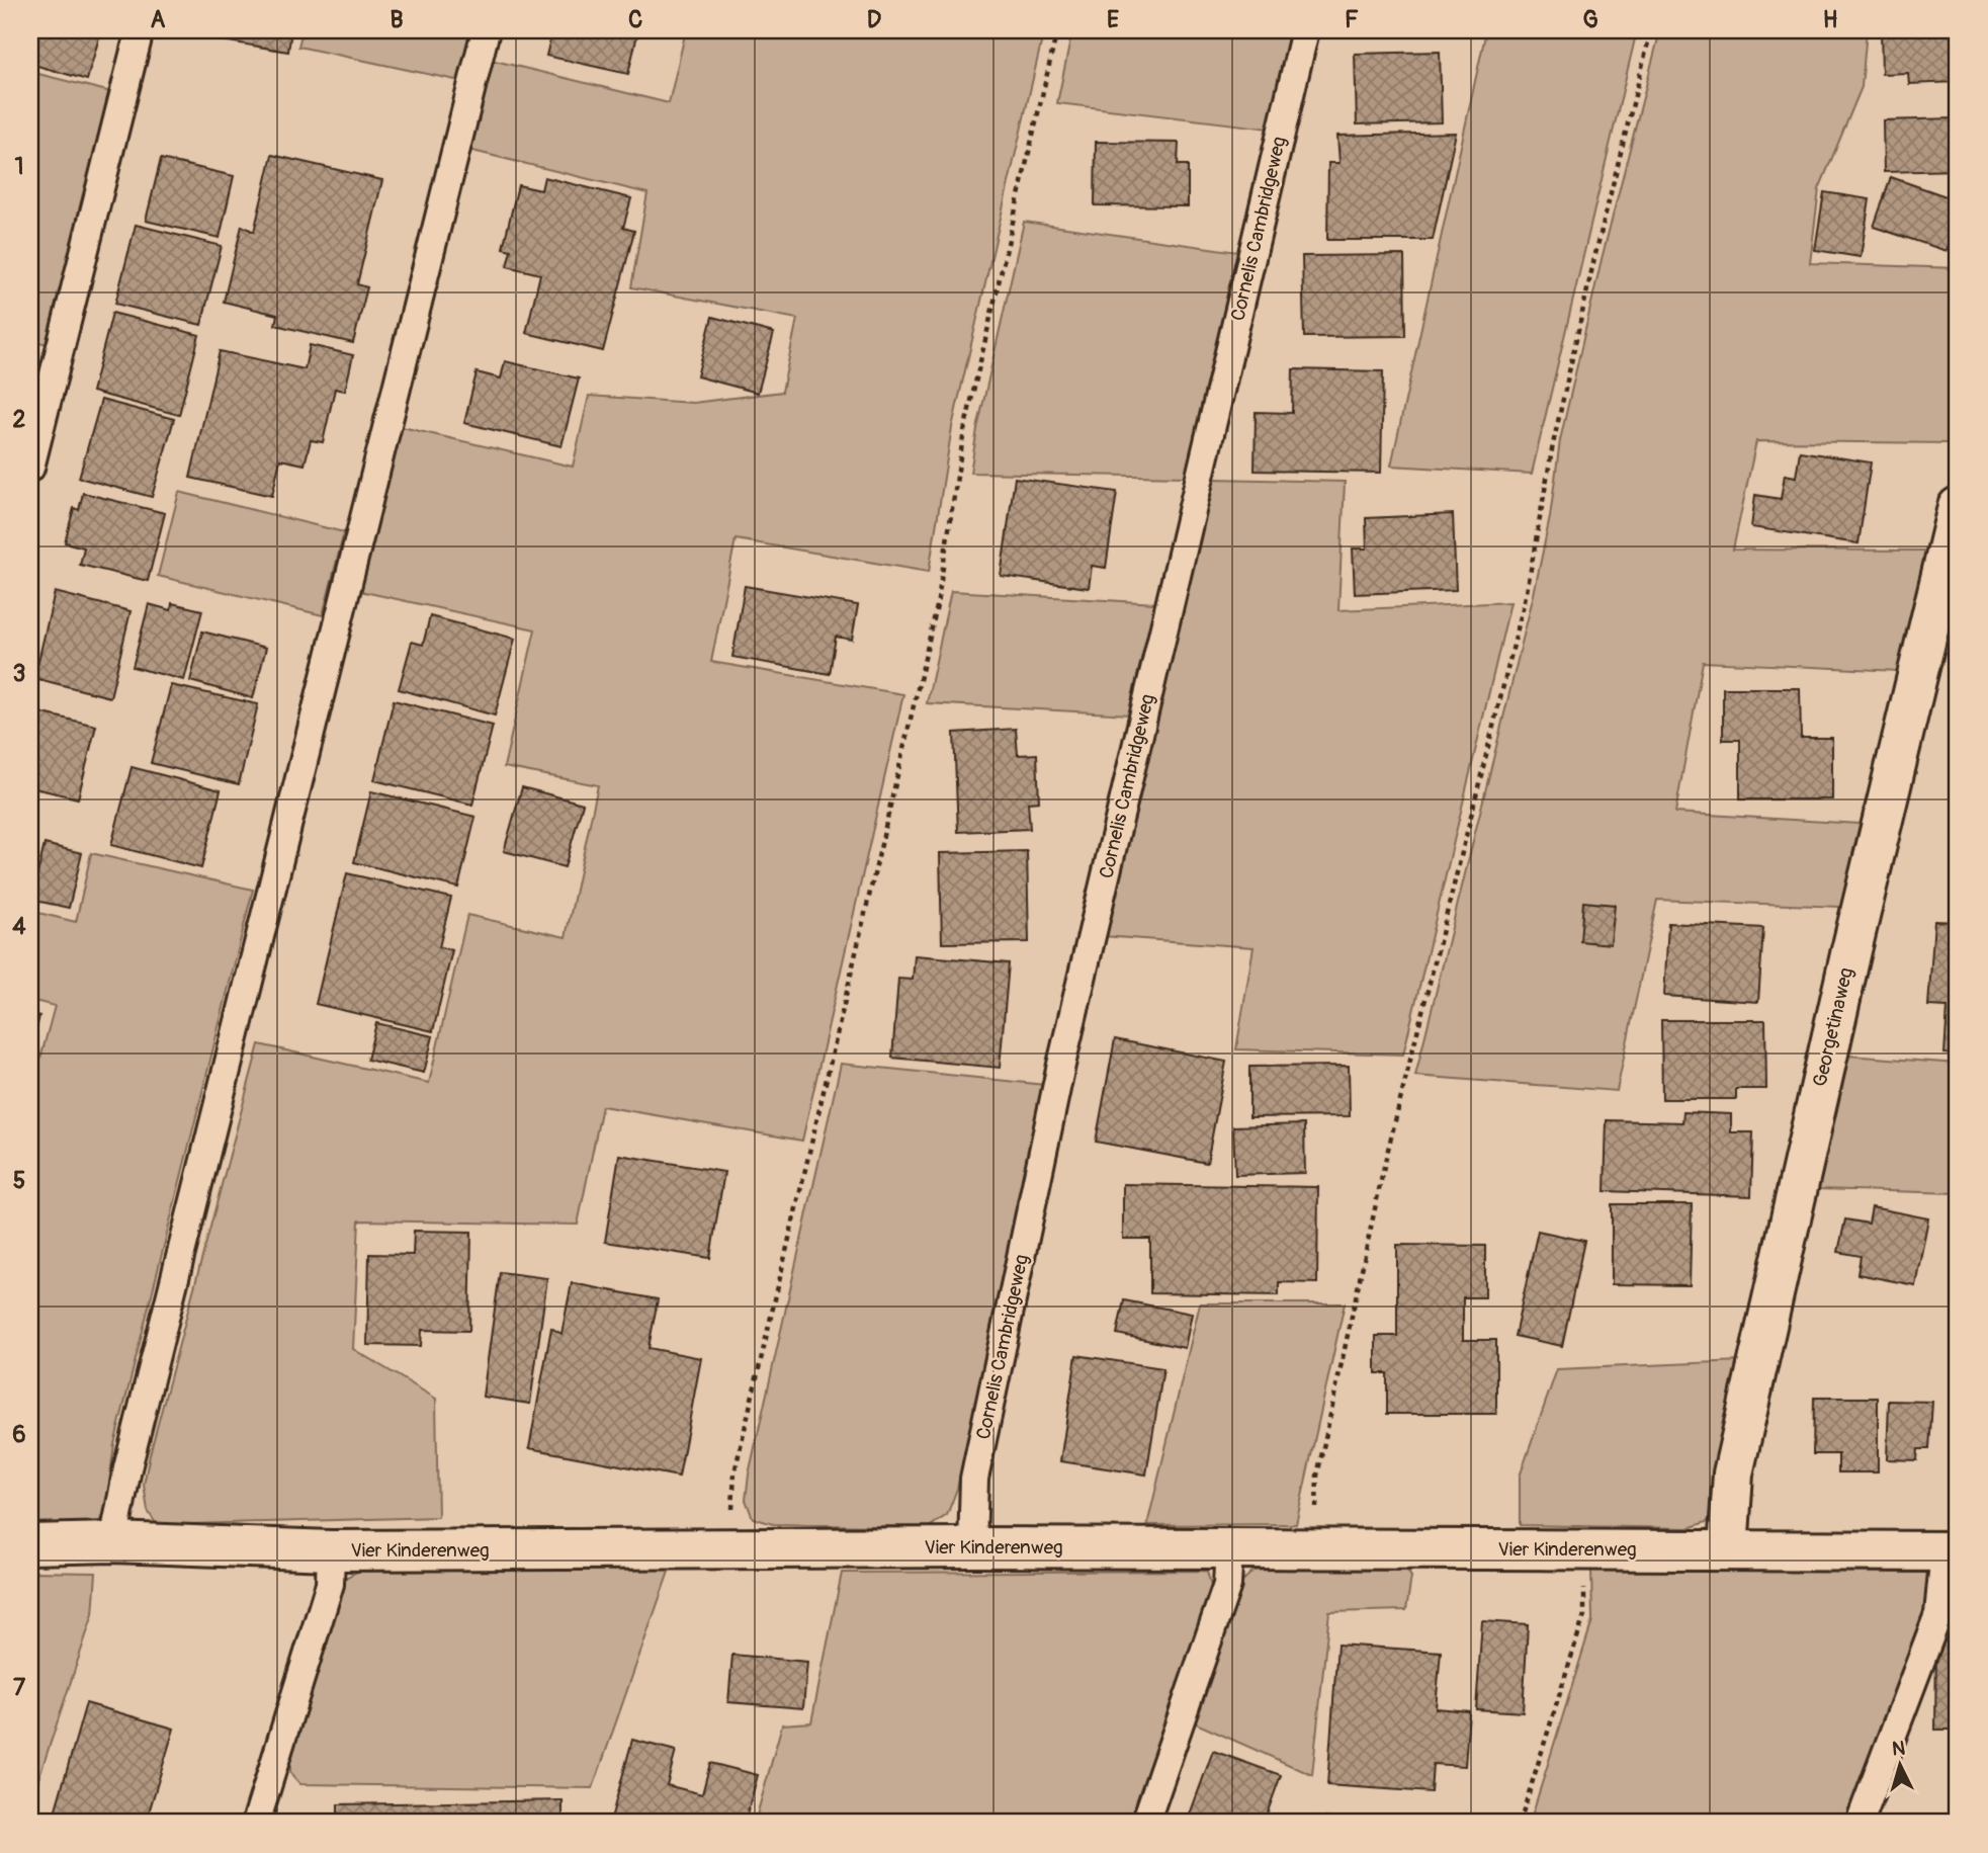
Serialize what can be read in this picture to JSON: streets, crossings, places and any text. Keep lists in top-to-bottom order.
{
  "streets": {
    "street": ["Georgetinaweg", "Vier Kinderenweg"],
    "lane": ["Cornelis Cambridgeweg"]
  },
  "crossings": [
    ["Cornelis Cambridgeweg", "Vier Kinderenweg"],
    ["Georgetinaweg", "Vier Kinderenweg"]
  ],
  "north": "top",
  "grid": {
    "columns": [
      "A",
      "B",
      "C",
      "D",
      "E",
      "F",
      "G",
      "H"
    ],
    "rows": [
      "1",
      "2",
      "3",
      "4",
      "5",
      "6",
      "7"
    ]
  }
}
